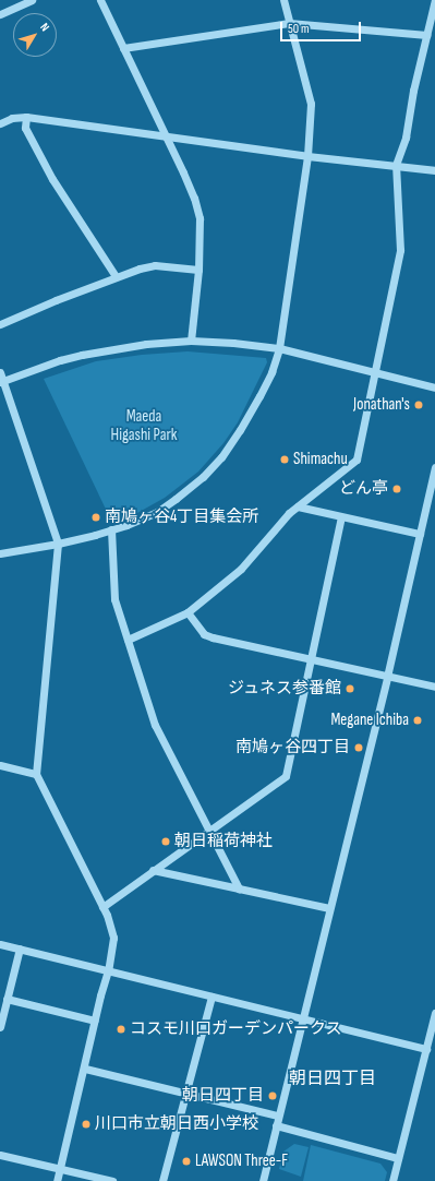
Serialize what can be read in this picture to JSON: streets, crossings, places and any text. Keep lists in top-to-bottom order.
{
  "districts": ["朝日四丁目"],
  "parks": ["Maeda Higashi Park"],
  "places": [
    "Jonathan's",
    "Shimachu",
    "どん亭",
    "南鳩ヶ谷4丁目集会所",
    "ジュネス参番館",
    "Megane Ichiba",
    "南鳩ヶ谷四丁目",
    "朝日稲荷神社",
    "コスモ川口ガーデンパークス",
    "朝日四丁目",
    "川口市立朝日西小学校",
    "LAWSON Three-F"
  ],
  "scale_bar": "50 m",
  "north": "top right"
}
